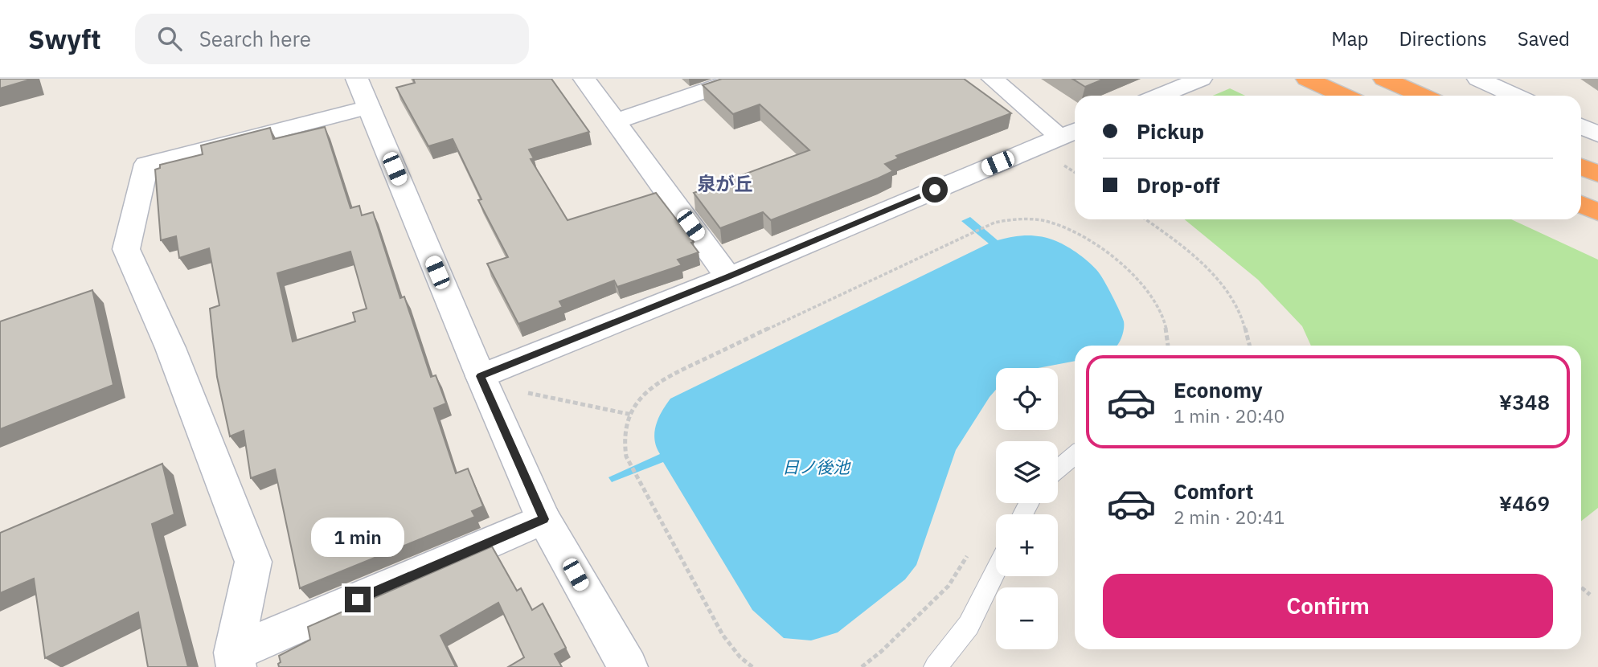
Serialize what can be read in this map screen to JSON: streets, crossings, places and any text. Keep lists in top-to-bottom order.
{
  "districts": ["泉が丘"],
  "water": ["日ノ後池"],
  "page": {
    "header": "Swyft",
    "search": "Search here",
    "nav": ["Map", "Directions", "Saved"],
    "banner": ["Pickup", "Drop-off"],
    "list": [
      {
        "name": "Economy",
        "note": "1 min · 20:40",
        "value": "¥348"
      },
      {
        "name": "Comfort",
        "note": "2 min · 20:41",
        "value": "¥469"
      }
    ],
    "map_buttons": ["+", "−"],
    "bubble": "1 min",
    "buttons": "Confirm"
  }
}
